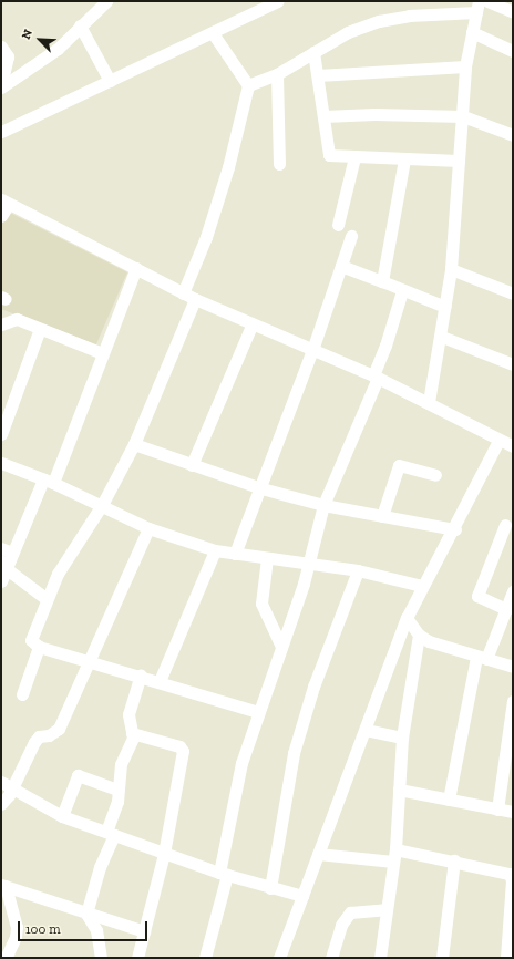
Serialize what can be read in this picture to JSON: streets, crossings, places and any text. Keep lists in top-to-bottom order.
{
  "scale_bar": "100 m",
  "north": "top left"
}
